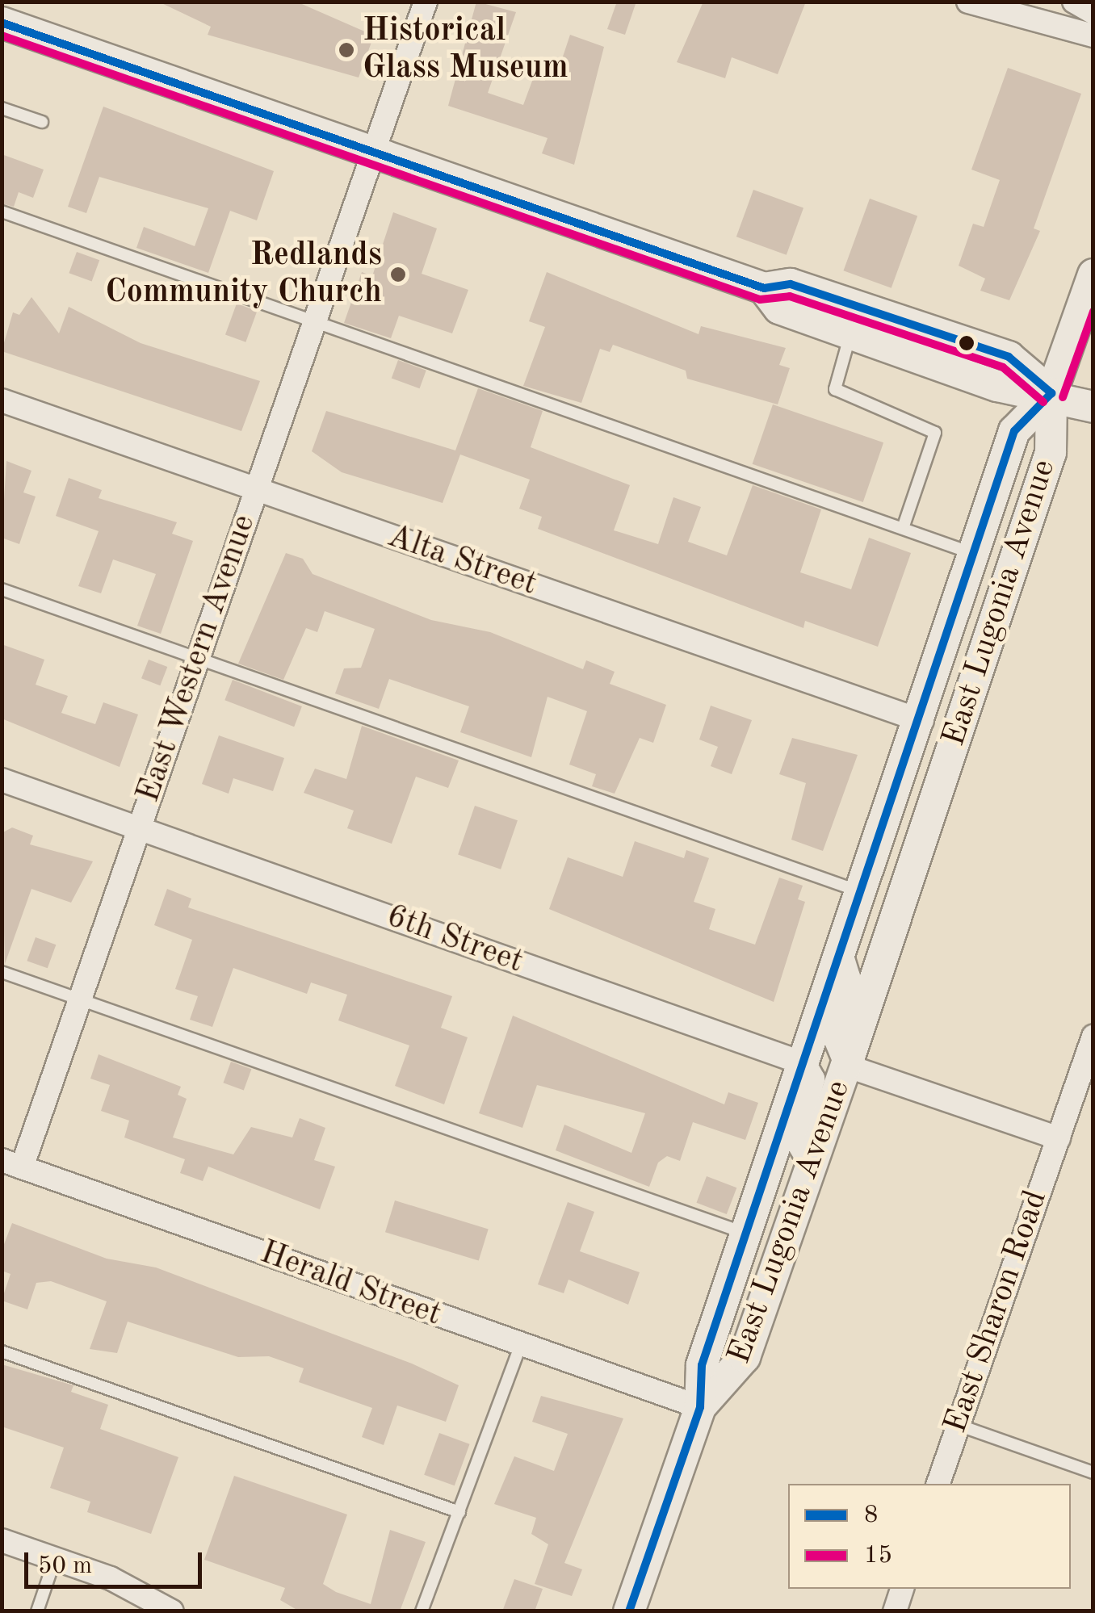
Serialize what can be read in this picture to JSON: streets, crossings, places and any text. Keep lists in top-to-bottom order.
{
  "streets": {
    "main road": ["East Lugonia Avenue"],
    "street": [
      "Alta Street",
      "East Western Avenue",
      "6th Street",
      "Herald Street",
      "East Sharon Road"
    ]
  },
  "crossings": [
    ["Alta Street", "East Lugonia Avenue"],
    ["Alta Street", "East Western Avenue"],
    ["East Lugonia Avenue", "6th Street"],
    ["East Lugonia Avenue", "Herald Street"],
    ["East Western Avenue", "6th Street"],
    ["East Western Avenue", "Herald Street"]
  ],
  "places": ["Historical Glass Museum", "Redlands Community Church"],
  "lines": ["transit line 8", "transit line 15"],
  "legend": ["8", "15"],
  "scale_bar": "50 m"
}
